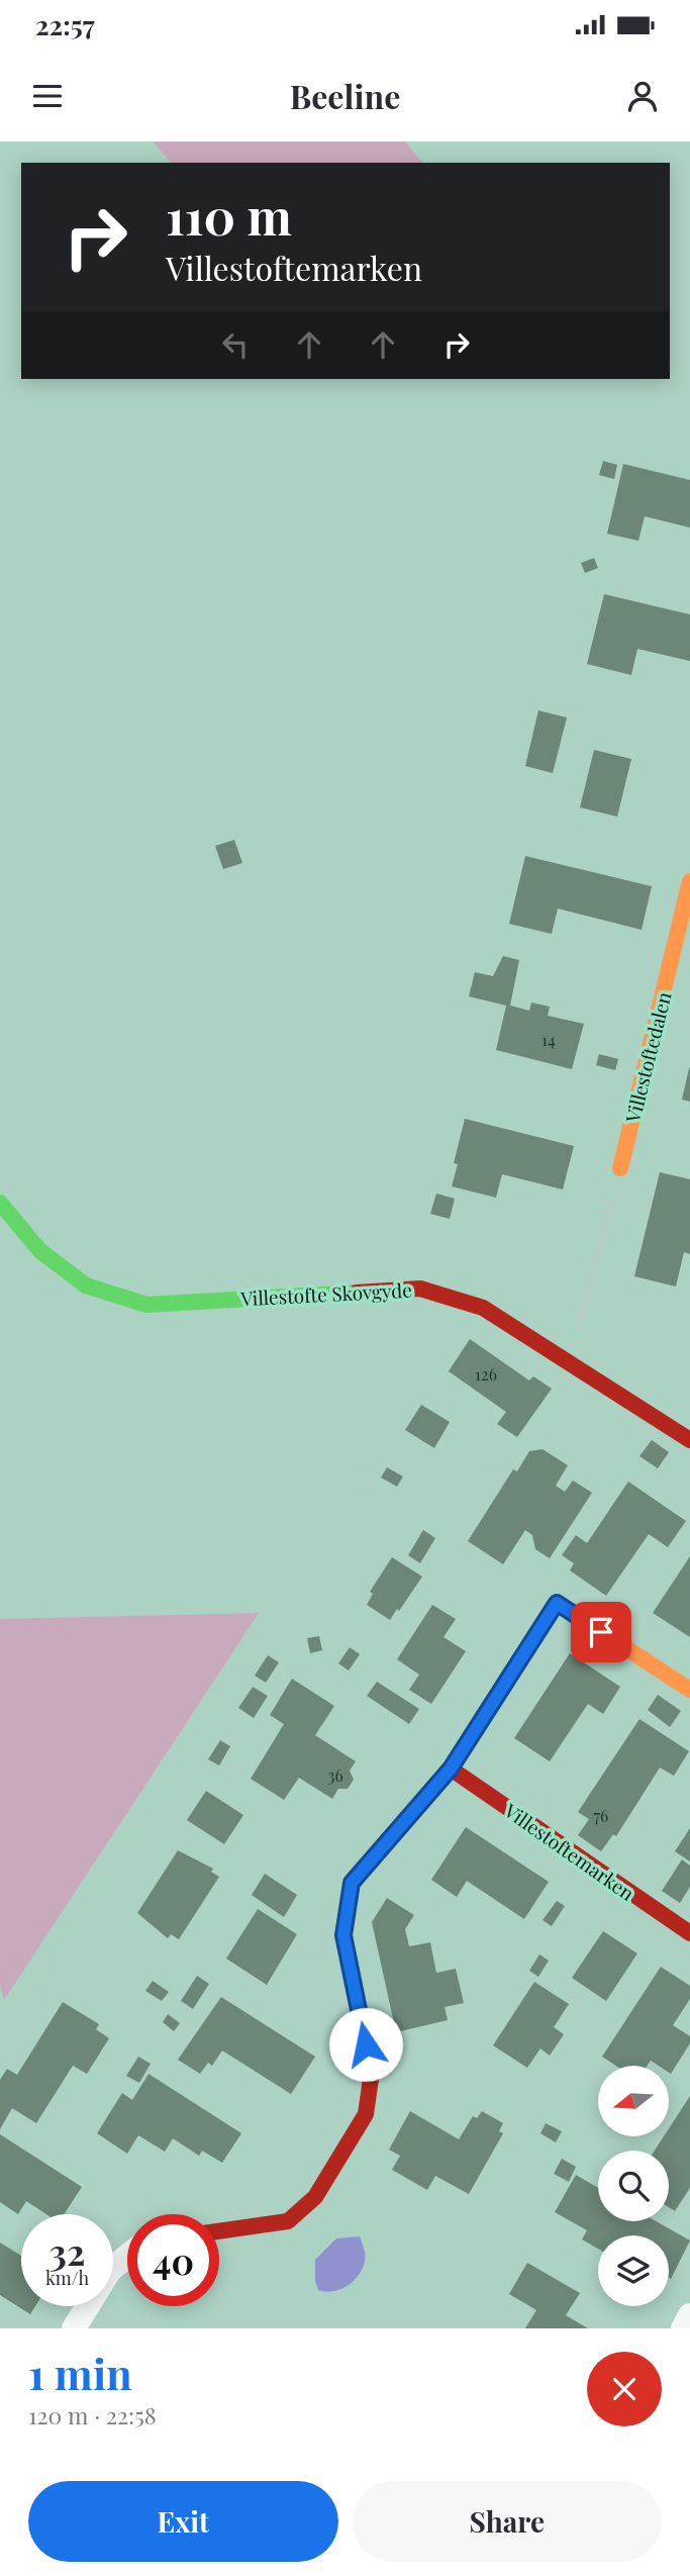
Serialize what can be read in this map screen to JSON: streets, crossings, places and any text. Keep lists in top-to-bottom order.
{
  "streets": {
    "street": ["Villestoftedalen", "Villestofte Skovgyde", "Villestoftemarken"]
  },
  "house_numbers": [
    "14",
    "126",
    "36",
    "76"
  ],
  "north": "left",
  "page": {
    "status": "22:57",
    "header": "Beeline",
    "turn": ["110 m", "Villestoftemarken"],
    "speed": "32 km/h",
    "limit": "40",
    "heading": ["1 min", "120 m · 22:58"],
    "buttons": ["Exit", "Share"]
  }
}
